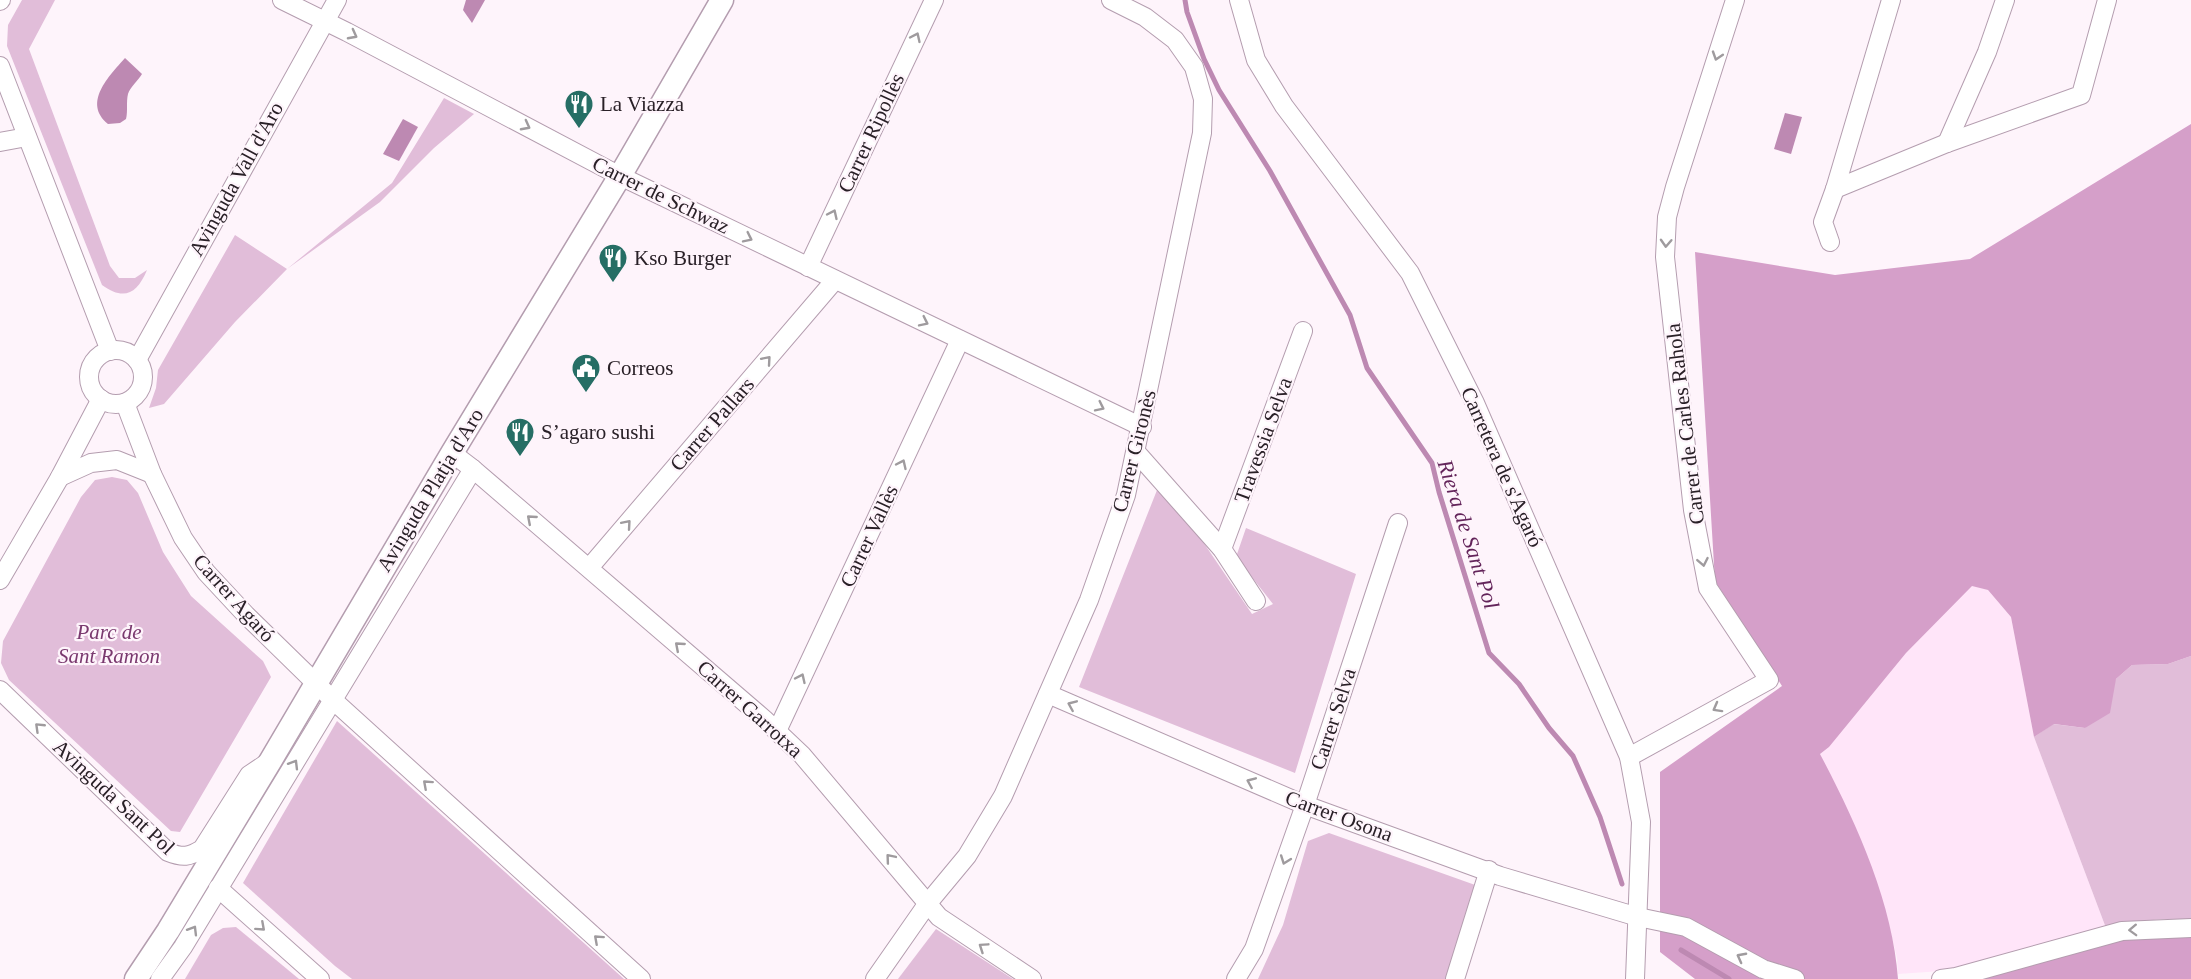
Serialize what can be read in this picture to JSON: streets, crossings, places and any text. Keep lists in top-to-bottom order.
{
  "streets": {
    "main road": ["Avinguda Platja d'Aro"],
    "street": [
      "Carrer Ripollès",
      "Avinguda Vall d'Aro",
      "Carrer de Schwaz",
      "Carrer Pallars",
      "Carrer de Carles Rahola",
      "Travessia Selva",
      "Carrer Gironès",
      "Carretera de s'Agaró",
      "Carrer Vallès",
      "Carrer Agaró",
      "Carrer Garrotxa",
      "Carrer Selva",
      "Avinguda Sant Pol",
      "Carrer Osona"
    ]
  },
  "crossings": [
    ["Carrer Ripollès", "Carrer de Schwaz"],
    ["Avinguda Vall d'Aro", "Carrer de Schwaz"],
    ["Avinguda Vall d'Aro", "Carrer Agaró"],
    ["Carrer de Schwaz", "Carrer Pallars"],
    ["Carrer de Schwaz", "Carrer Gironès"],
    ["Carrer de Schwaz", "Avinguda Platja d'Aro"],
    ["Carrer de Schwaz", "Carrer Vallès"],
    ["Carrer Pallars", "Carrer Garrotxa"],
    ["Carrer de Carles Rahola", "Carretera de s'Agaró"],
    ["Carrer Gironès", "Carrer Garrotxa"],
    ["Carrer Gironès", "Carrer Osona"],
    ["Carretera de s'Agaró", "Carrer Osona"],
    ["Avinguda Platja d'Aro", "Carrer Agaró"],
    ["Avinguda Platja d'Aro", "Carrer Garrotxa"],
    ["Avinguda Platja d'Aro", "Avinguda Sant Pol"],
    ["Carrer Vallès", "Carrer Garrotxa"],
    ["Carrer Selva", "Carrer Osona"]
  ],
  "one_way": [
    "Carrer Ripollès",
    "Carrer de Schwaz",
    "Carrer Pallars",
    "Carrer de Carles Rahola",
    "Carrer Vallès",
    "Carrer Agaró",
    "Carrer Garrotxa",
    "Carrer Selva",
    "Carrer Osona"
  ],
  "water": ["Riera de Sant Pol"],
  "parks": ["Parc de Sant Ramon"],
  "places": {
    "restaurant": ["La Viazza", "Kso Burger", "S’agaro sushi"],
    "public building": ["Correos"]
  }
}
